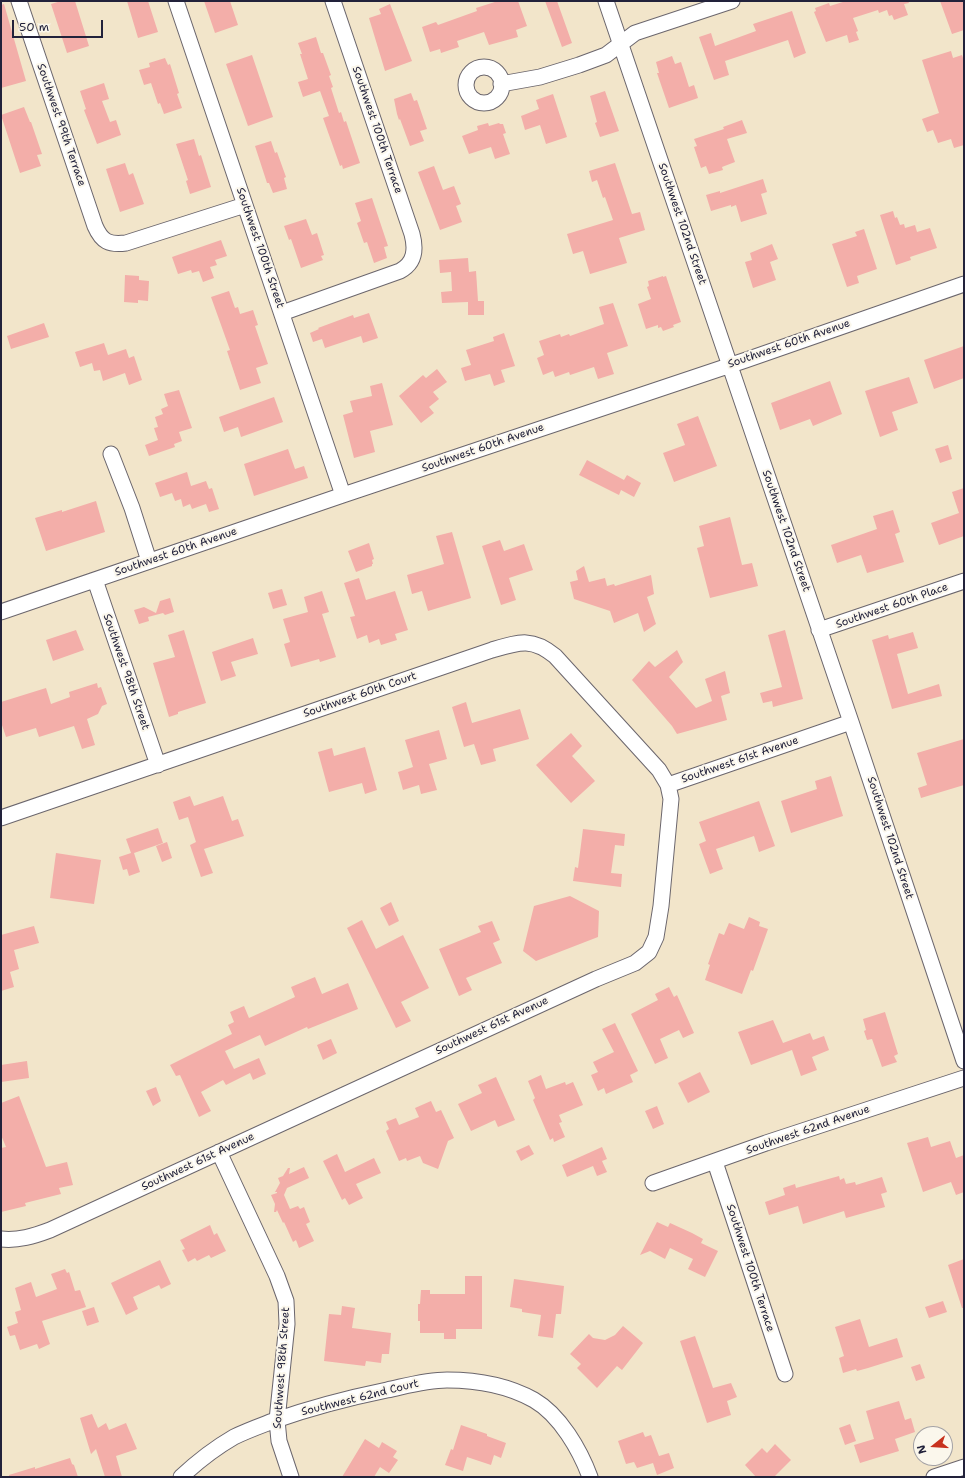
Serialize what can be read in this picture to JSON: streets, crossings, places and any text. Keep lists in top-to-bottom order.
{
  "streets": {
    "street": [
      "Southwest 99th Terrace",
      "Southwest 100th Terrace",
      "Southwest 102nd Street",
      "Southwest 100th Street",
      "Southwest 60th Avenue",
      "Southwest 60th Place",
      "Southwest 98th Street",
      "Southwest 60th Court",
      "Southwest 61st Avenue",
      "Southwest 62nd Avenue",
      "Southwest 62nd Court"
    ]
  },
  "crossings": [
    ["Southwest 99th Terrace", "Southwest 100th Street"],
    ["Southwest 100th Terrace", "Southwest 100th Street"],
    ["Southwest 100th Terrace", "Southwest 62nd Avenue"],
    ["Southwest 102nd Street", "Southwest 60th Avenue"],
    ["Southwest 102nd Street", "Southwest 60th Place"],
    ["Southwest 102nd Street", "Southwest 61st Avenue"],
    ["Southwest 100th Street", "Southwest 60th Avenue"],
    ["Southwest 60th Avenue", "Southwest 98th Street"],
    ["Southwest 98th Street", "Southwest 60th Court"],
    ["Southwest 98th Street", "Southwest 61st Avenue"],
    ["Southwest 98th Street", "Southwest 62nd Court"],
    ["Southwest 60th Court", "Southwest 61st Avenue"]
  ],
  "scale_bar": "50 m",
  "north": "left"
}
